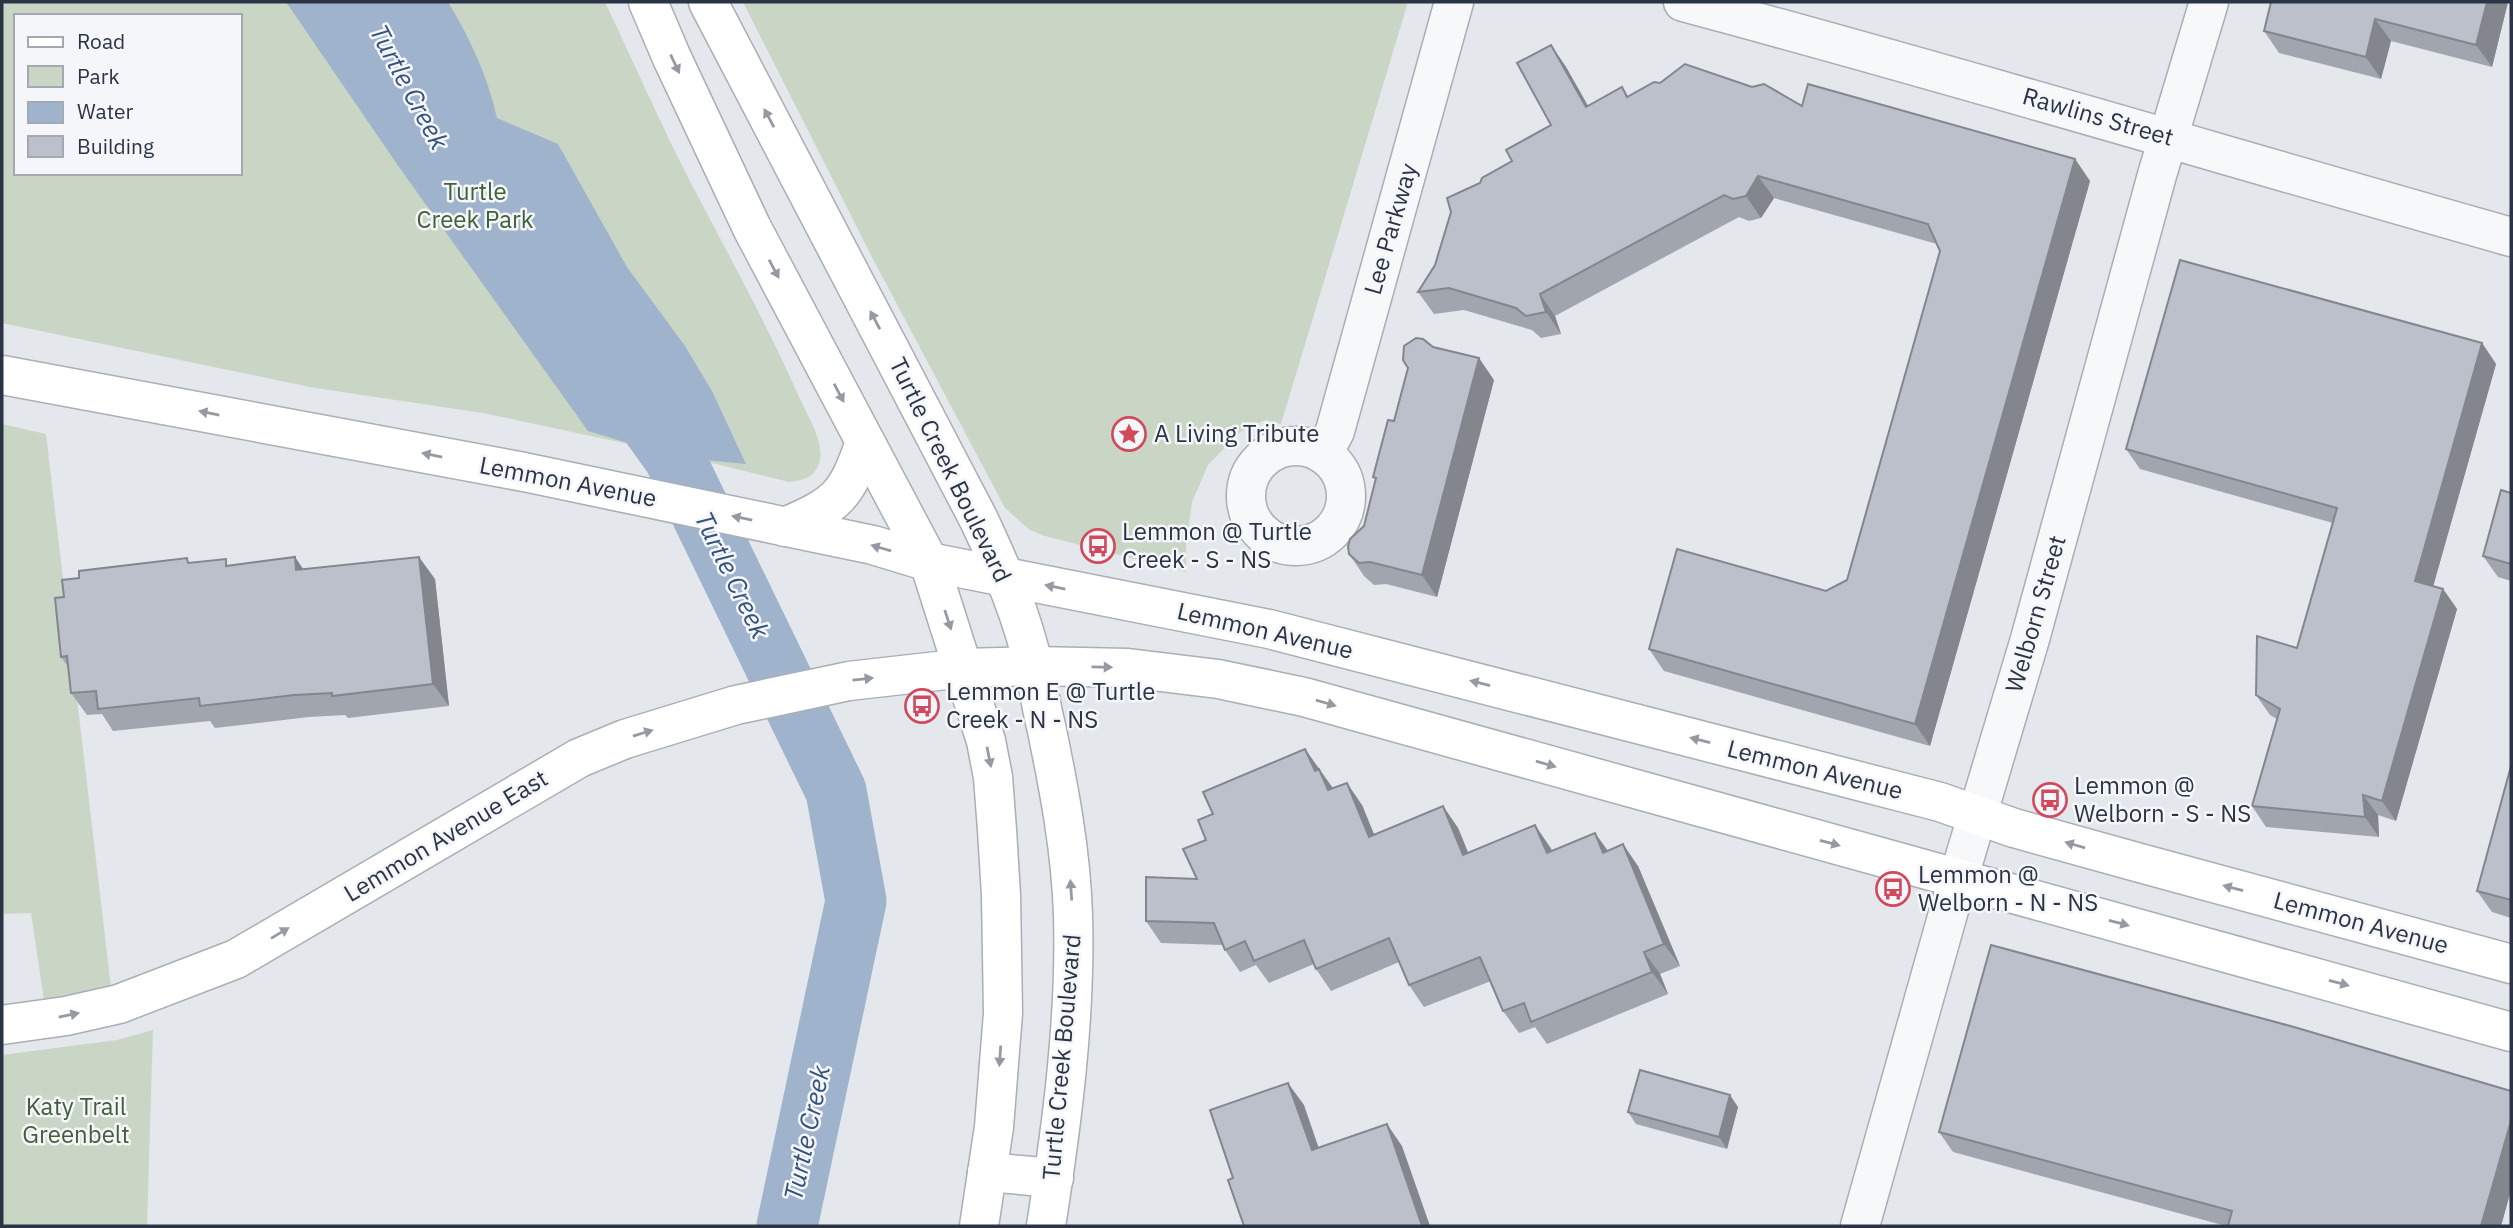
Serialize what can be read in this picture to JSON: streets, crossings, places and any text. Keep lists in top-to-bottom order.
{
  "streets": {
    "main road": ["Turtle Creek Boulevard", "Lemmon Avenue", "Lemmon Avenue East"],
    "street": ["Rawlins Street", "Lee Parkway", "Welborn Street"]
  },
  "crossings": [
    ["Rawlins Street", "Welborn Street"],
    ["Turtle Creek Boulevard", "Lemmon Avenue"],
    ["Lemmon Avenue", "Welborn Street"]
  ],
  "one_way": ["Lemmon Avenue East"],
  "water": ["Turtle Creek"],
  "parks": ["Turtle Creek Park", "Katy Trail Greenbelt"],
  "places": {
    "place": ["A Living Tribute"],
    "bus stop": [
      "Lemmon @ Turtle Creek - S - NS",
      "Lemmon E @ Turtle Creek - N - NS",
      "Lemmon @ Welborn - S - NS",
      "Lemmon @ Welborn - N - NS"
    ]
  },
  "legend": [
    "Road",
    "Park",
    "Water",
    "Building"
  ]
}
